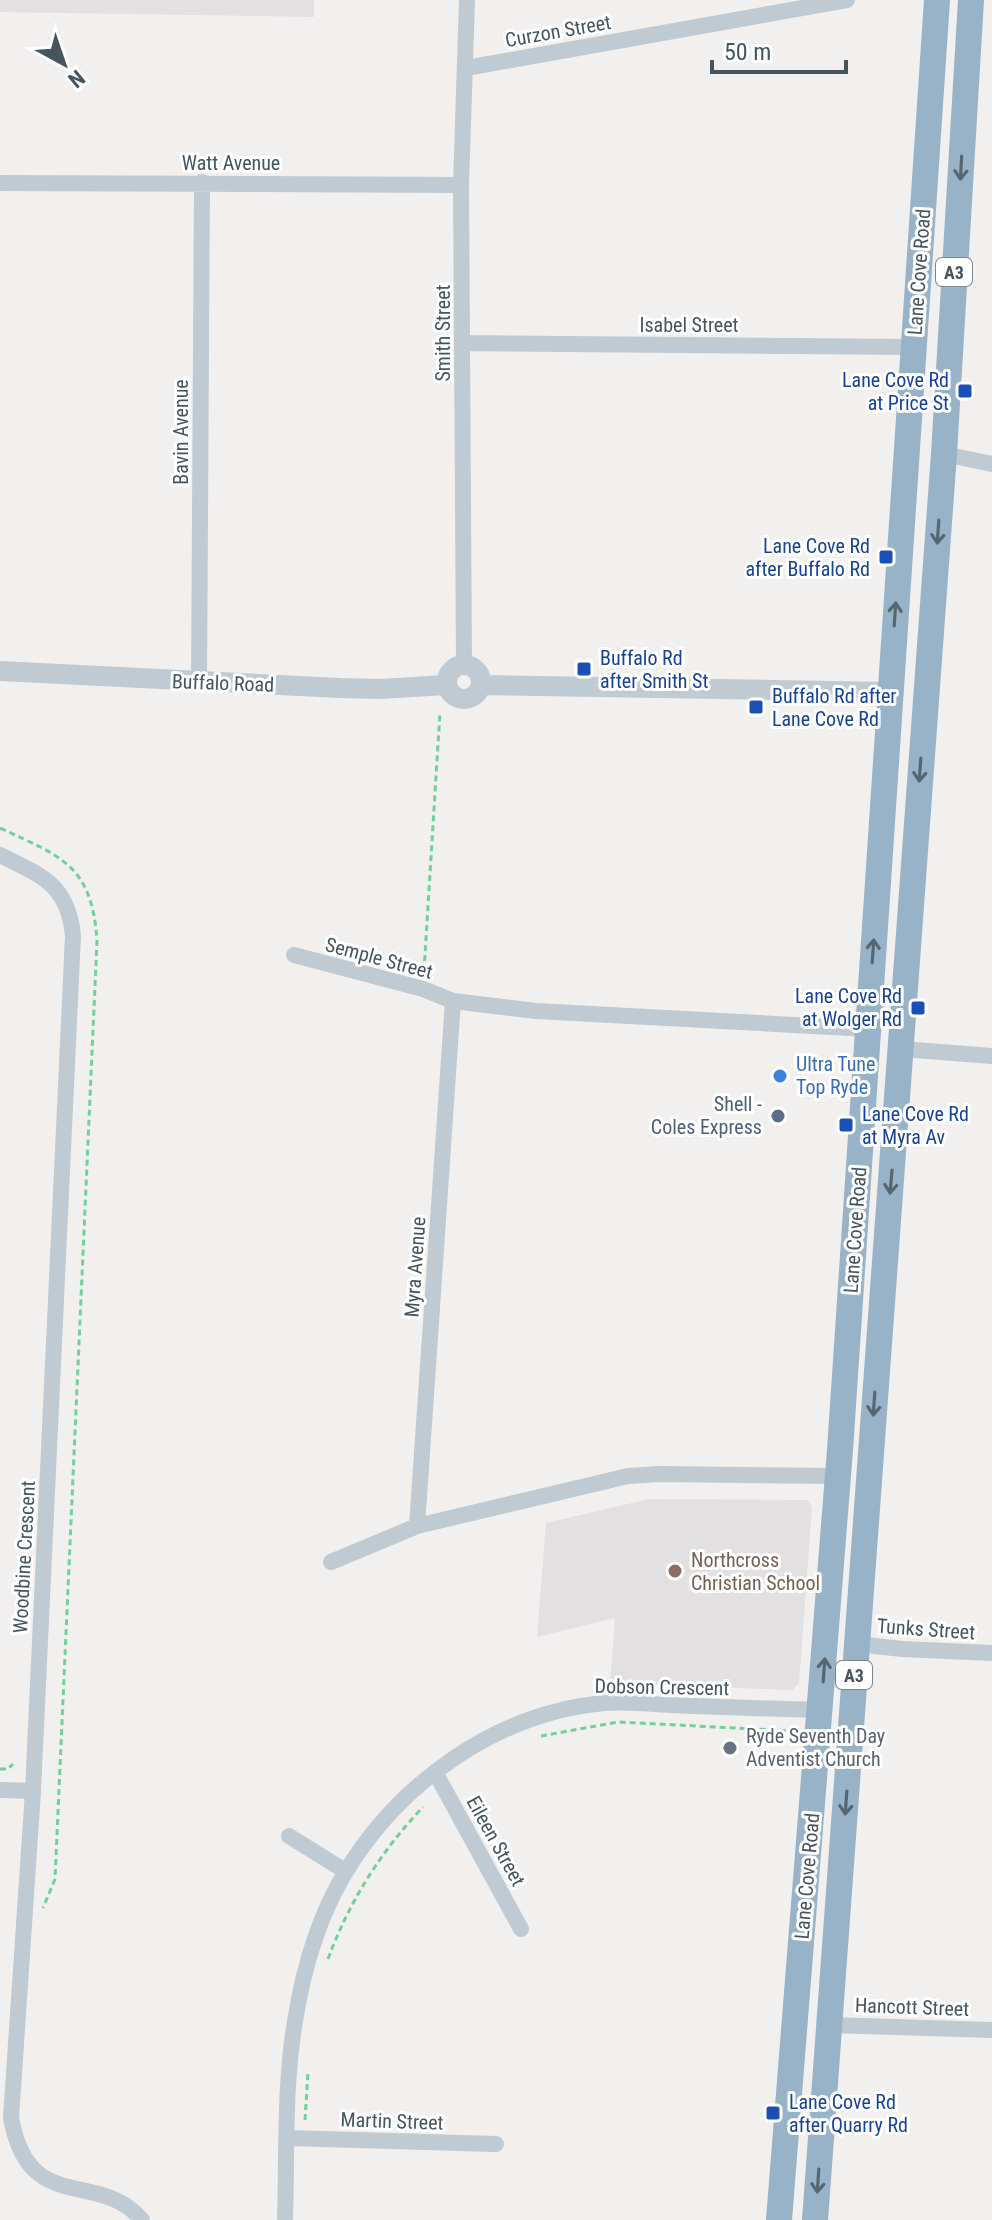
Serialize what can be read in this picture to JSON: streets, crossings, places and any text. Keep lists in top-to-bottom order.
{
  "streets": {
    "highway": ["Lane Cove Road", "A3"],
    "street": [
      "Curzon Street",
      "Watt Avenue",
      "Isabel Street",
      "Smith Street",
      "Bavin Avenue",
      "Buffalo Road",
      "Semple Street",
      "Myra Avenue",
      "Woodbine Crescent",
      "Tunks Street",
      "Dobson Crescent",
      "Eileen Street",
      "Hancott Street",
      "Martin Street"
    ]
  },
  "crossings": [
    ["Curzon Street", "Smith Street"],
    ["Watt Avenue", "Smith Street"],
    ["Watt Avenue", "Bavin Avenue"],
    ["Lane Cove Road", "Isabel Street"],
    ["Lane Cove Road", "Tunks Street"],
    ["Lane Cove Road", "Dobson Crescent"],
    ["Lane Cove Road", "Hancott Street"],
    ["Isabel Street", "Smith Street"],
    ["Smith Street", "Buffalo Road"],
    ["Bavin Avenue", "Buffalo Road"],
    ["Semple Street", "Myra Avenue"],
    ["Dobson Crescent", "Eileen Street"],
    ["Dobson Crescent", "Martin Street"]
  ],
  "places": {
    "transit": [
      "Lane Cove Rd at Price St",
      "Lane Cove Rd after Buffalo Rd",
      "Buffalo Rd after Smith St",
      "Buffalo Rd after Lane Cove Rd",
      "Lane Cove Rd at Wolger Rd",
      "Lane Cove Rd at Myra Av",
      "Lane Cove Rd after Quarry Rd"
    ],
    "other": [
      "Ultra Tune Top Ryde",
      "Shell - Coles Express",
      "Northcross Christian School",
      "Ryde Seventh Day Adventist Church"
    ]
  },
  "scale_bar": "50 m",
  "north": "bottom right"
}
